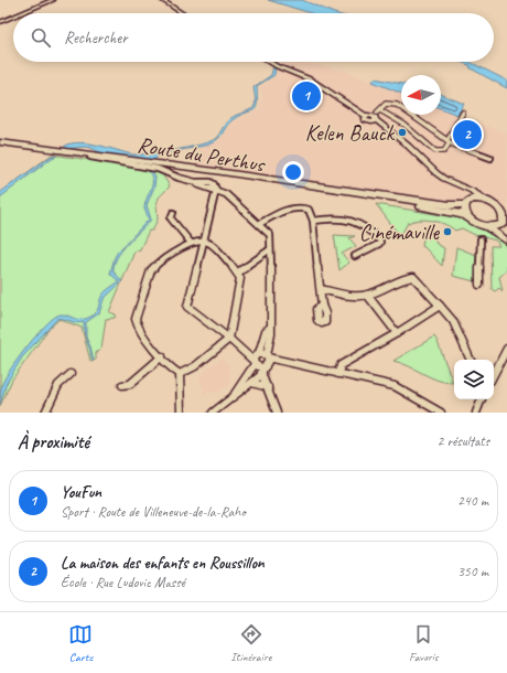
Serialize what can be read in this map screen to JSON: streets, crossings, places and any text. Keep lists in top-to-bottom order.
{
  "streets": {
    "main road": ["Route du Perthus"]
  },
  "places": ["Kelen Bauck", "Cinémaville"],
  "north": "left",
  "page": {
    "search": "Rechercher",
    "pins": ["1", "2"],
    "heading": ["À proximité", "2 résultats"],
    "list": [
      {
        "mark": "1",
        "name": "YouFun",
        "note": "Sport · Route de Villeneuve-de-la-Raho",
        "value": "240 m"
      },
      {
        "mark": "2",
        "name": "La maison des enfants en Roussillon",
        "note": "École · Rue Ludovic Massé",
        "value": "350 m"
      }
    ],
    "nav": ["Carte", "Itinéraire", "Favoris"]
  }
}
